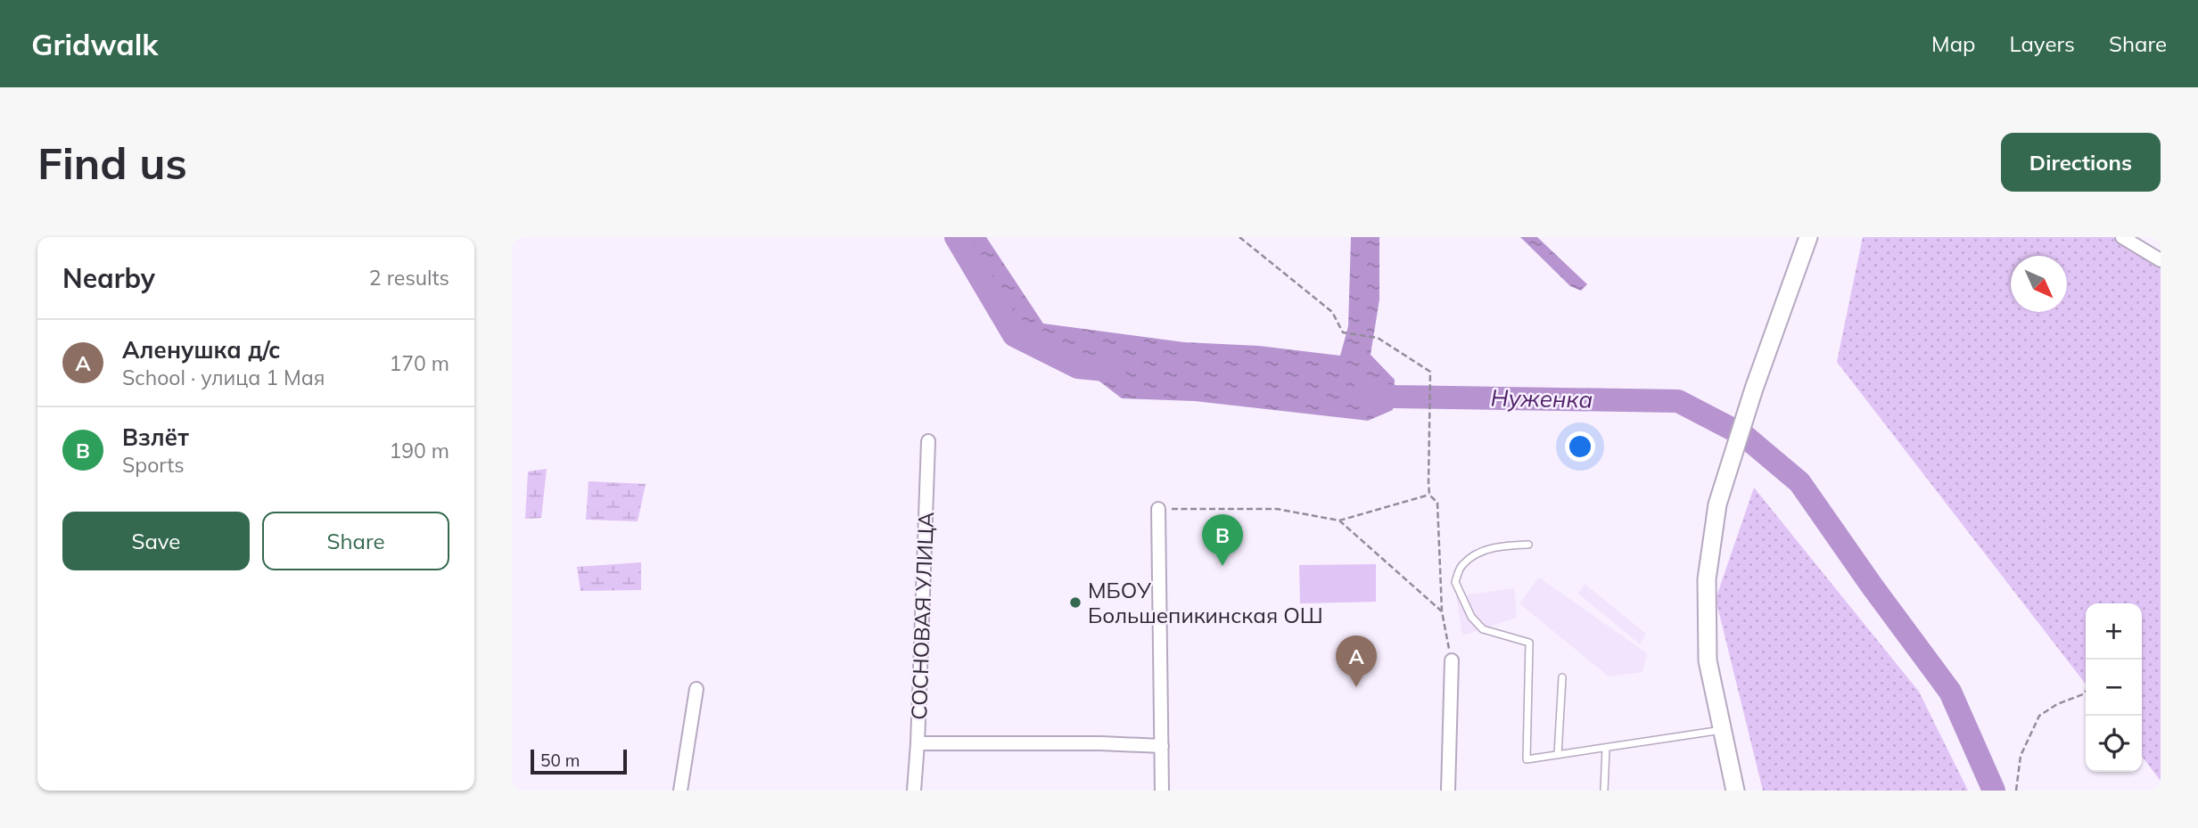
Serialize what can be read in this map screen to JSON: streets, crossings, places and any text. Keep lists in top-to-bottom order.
{
  "streets": {
    "street": ["СОСНОВАЯ УЛИЦА"]
  },
  "water": ["Нуженка"],
  "places": ["МБОУ Большепикинская ОШ"],
  "scale_bar": "50 m",
  "north": "bottom right",
  "page": {
    "header": "Gridwalk",
    "nav": ["Map", "Layers", "Share"],
    "buttons": [
      "Directions",
      ["Save", "Share"]
    ],
    "title": "Find us",
    "heading": ["Nearby", "2 results"],
    "list": [
      {
        "mark": "A",
        "name": "Аленушка д/с",
        "note": "School · улица 1 Мая",
        "value": "170 m"
      },
      {
        "mark": "B",
        "name": "Взлёт",
        "note": "Sports",
        "value": "190 m"
      }
    ],
    "pins": ["B", "A"],
    "map_buttons": ["+", "−"],
    "scale": "50 m"
  }
}
